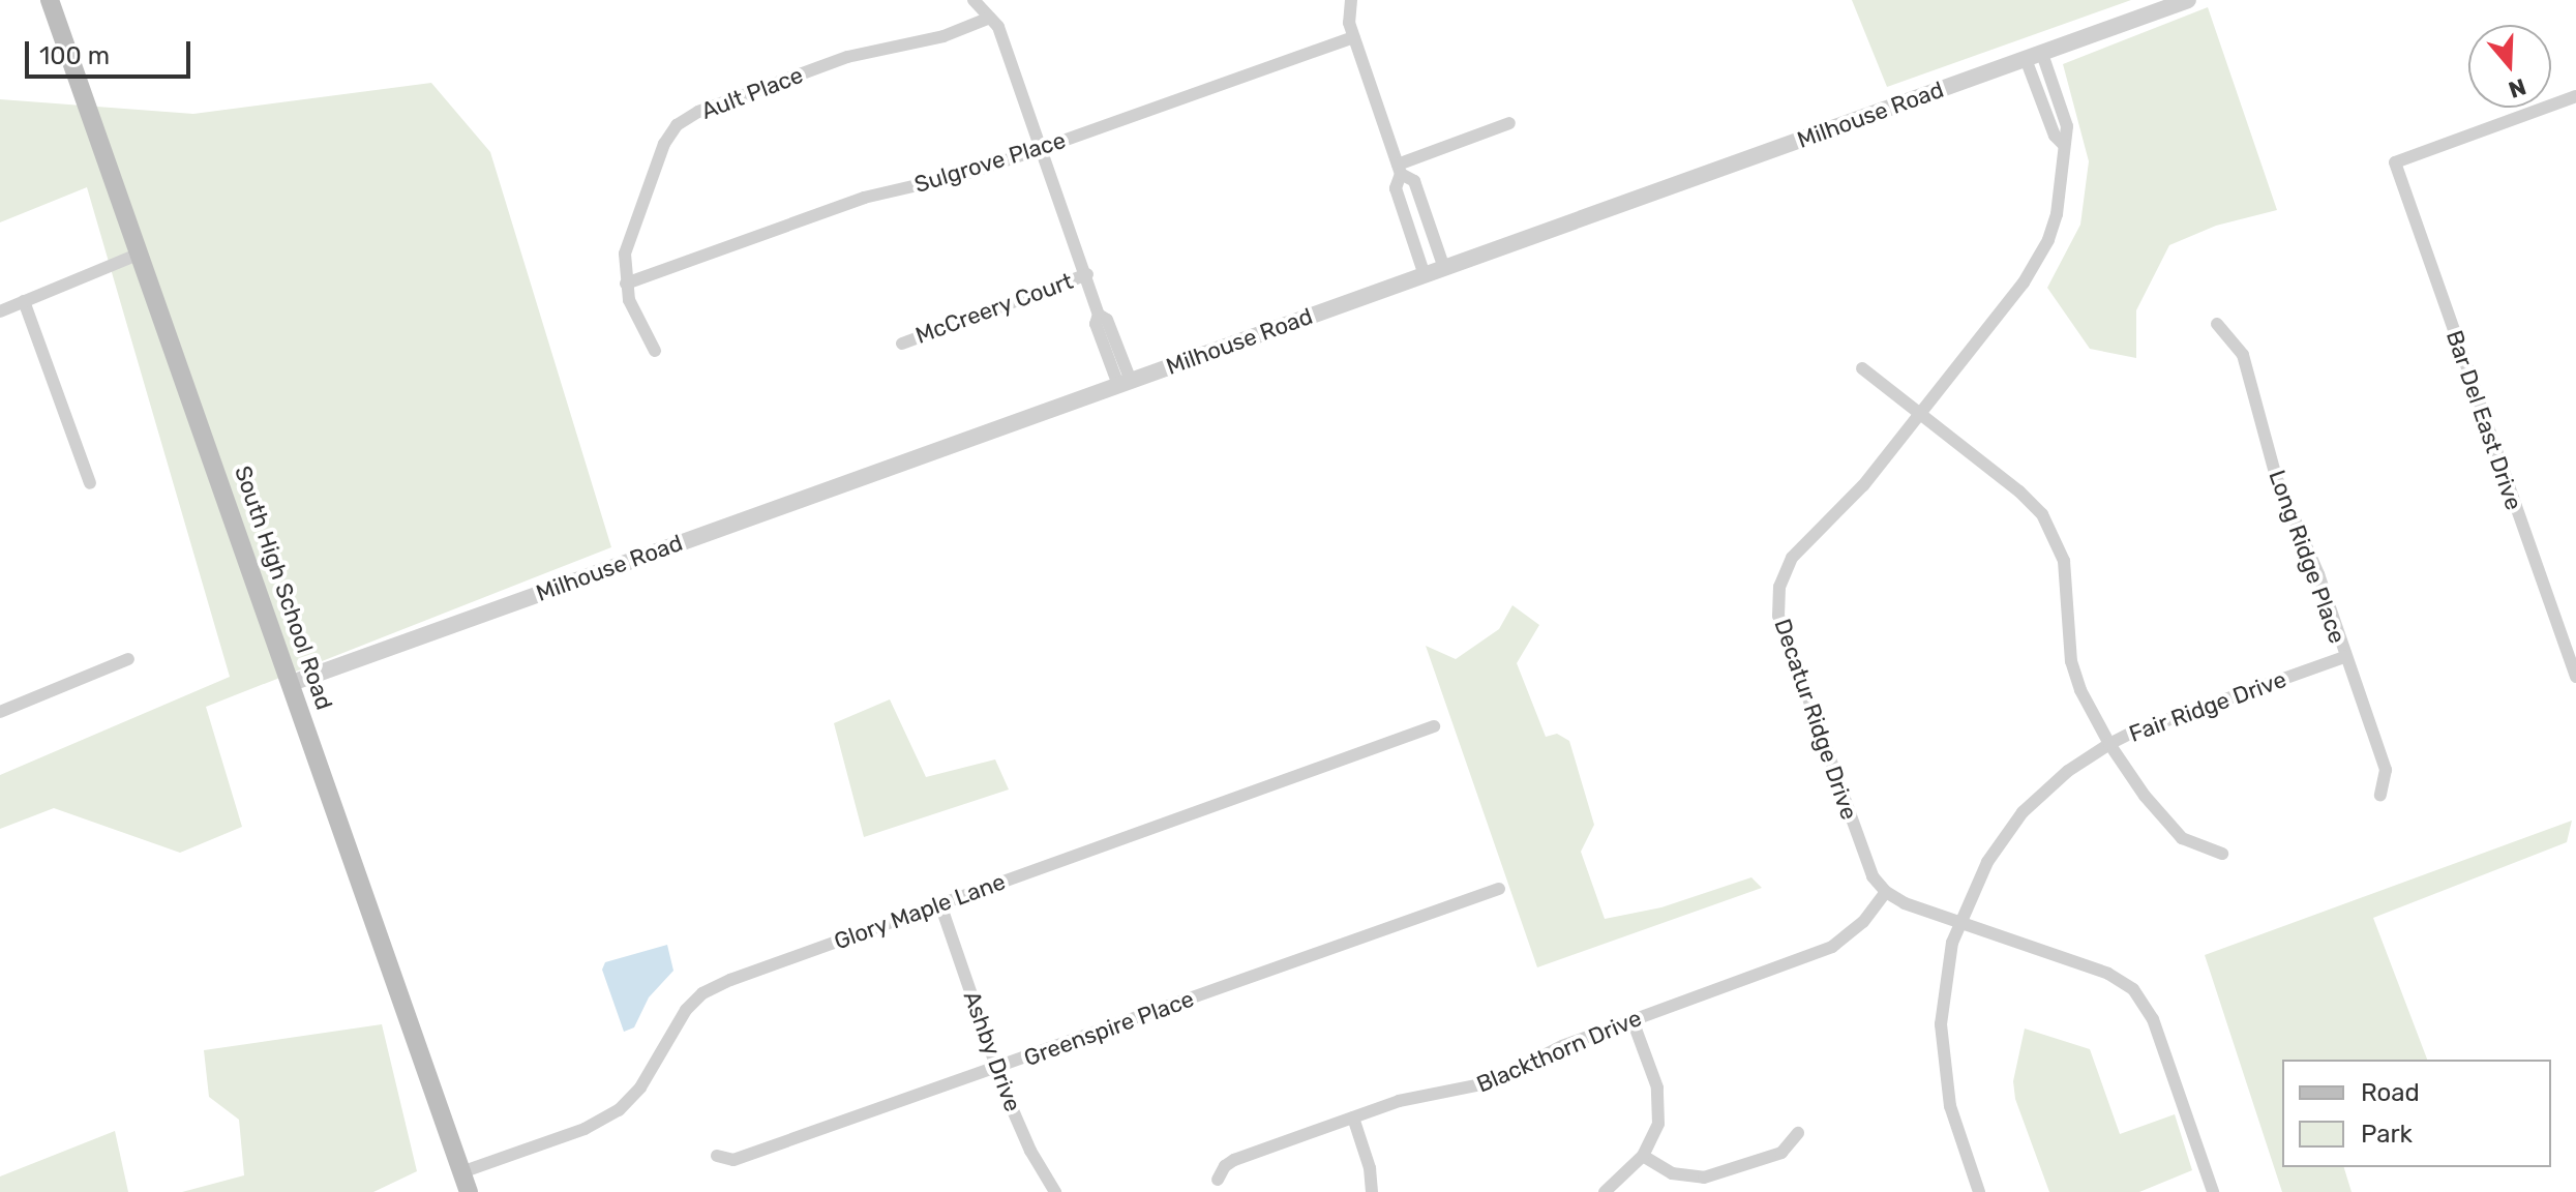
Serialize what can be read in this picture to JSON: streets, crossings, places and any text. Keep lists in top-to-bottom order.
{
  "streets": {
    "main road": ["South High School Road"],
    "street": [
      "Ault Place",
      "Milhouse Road",
      "Sulgrove Place",
      "McCreery Court",
      "Bar Del East Drive",
      "Long Ridge Place",
      "Fair Ridge Drive",
      "Decatur Ridge Drive",
      "Glory Maple Lane",
      "Greenspire Place",
      "Ashby Drive",
      "Blackthorn Drive"
    ]
  },
  "crossings": [
    ["Ault Place", "Sulgrove Place"],
    ["Milhouse Road", "South High School Road"],
    ["Milhouse Road", "Decatur Ridge Drive"],
    ["Long Ridge Place", "Fair Ridge Drive"],
    ["South High School Road", "Glory Maple Lane"],
    ["Decatur Ridge Drive", "Blackthorn Drive"],
    ["Glory Maple Lane", "Ashby Drive"],
    ["Greenspire Place", "Ashby Drive"]
  ],
  "legend": ["Road", "Park"],
  "scale_bar": "100 m",
  "north": "bottom"
}
